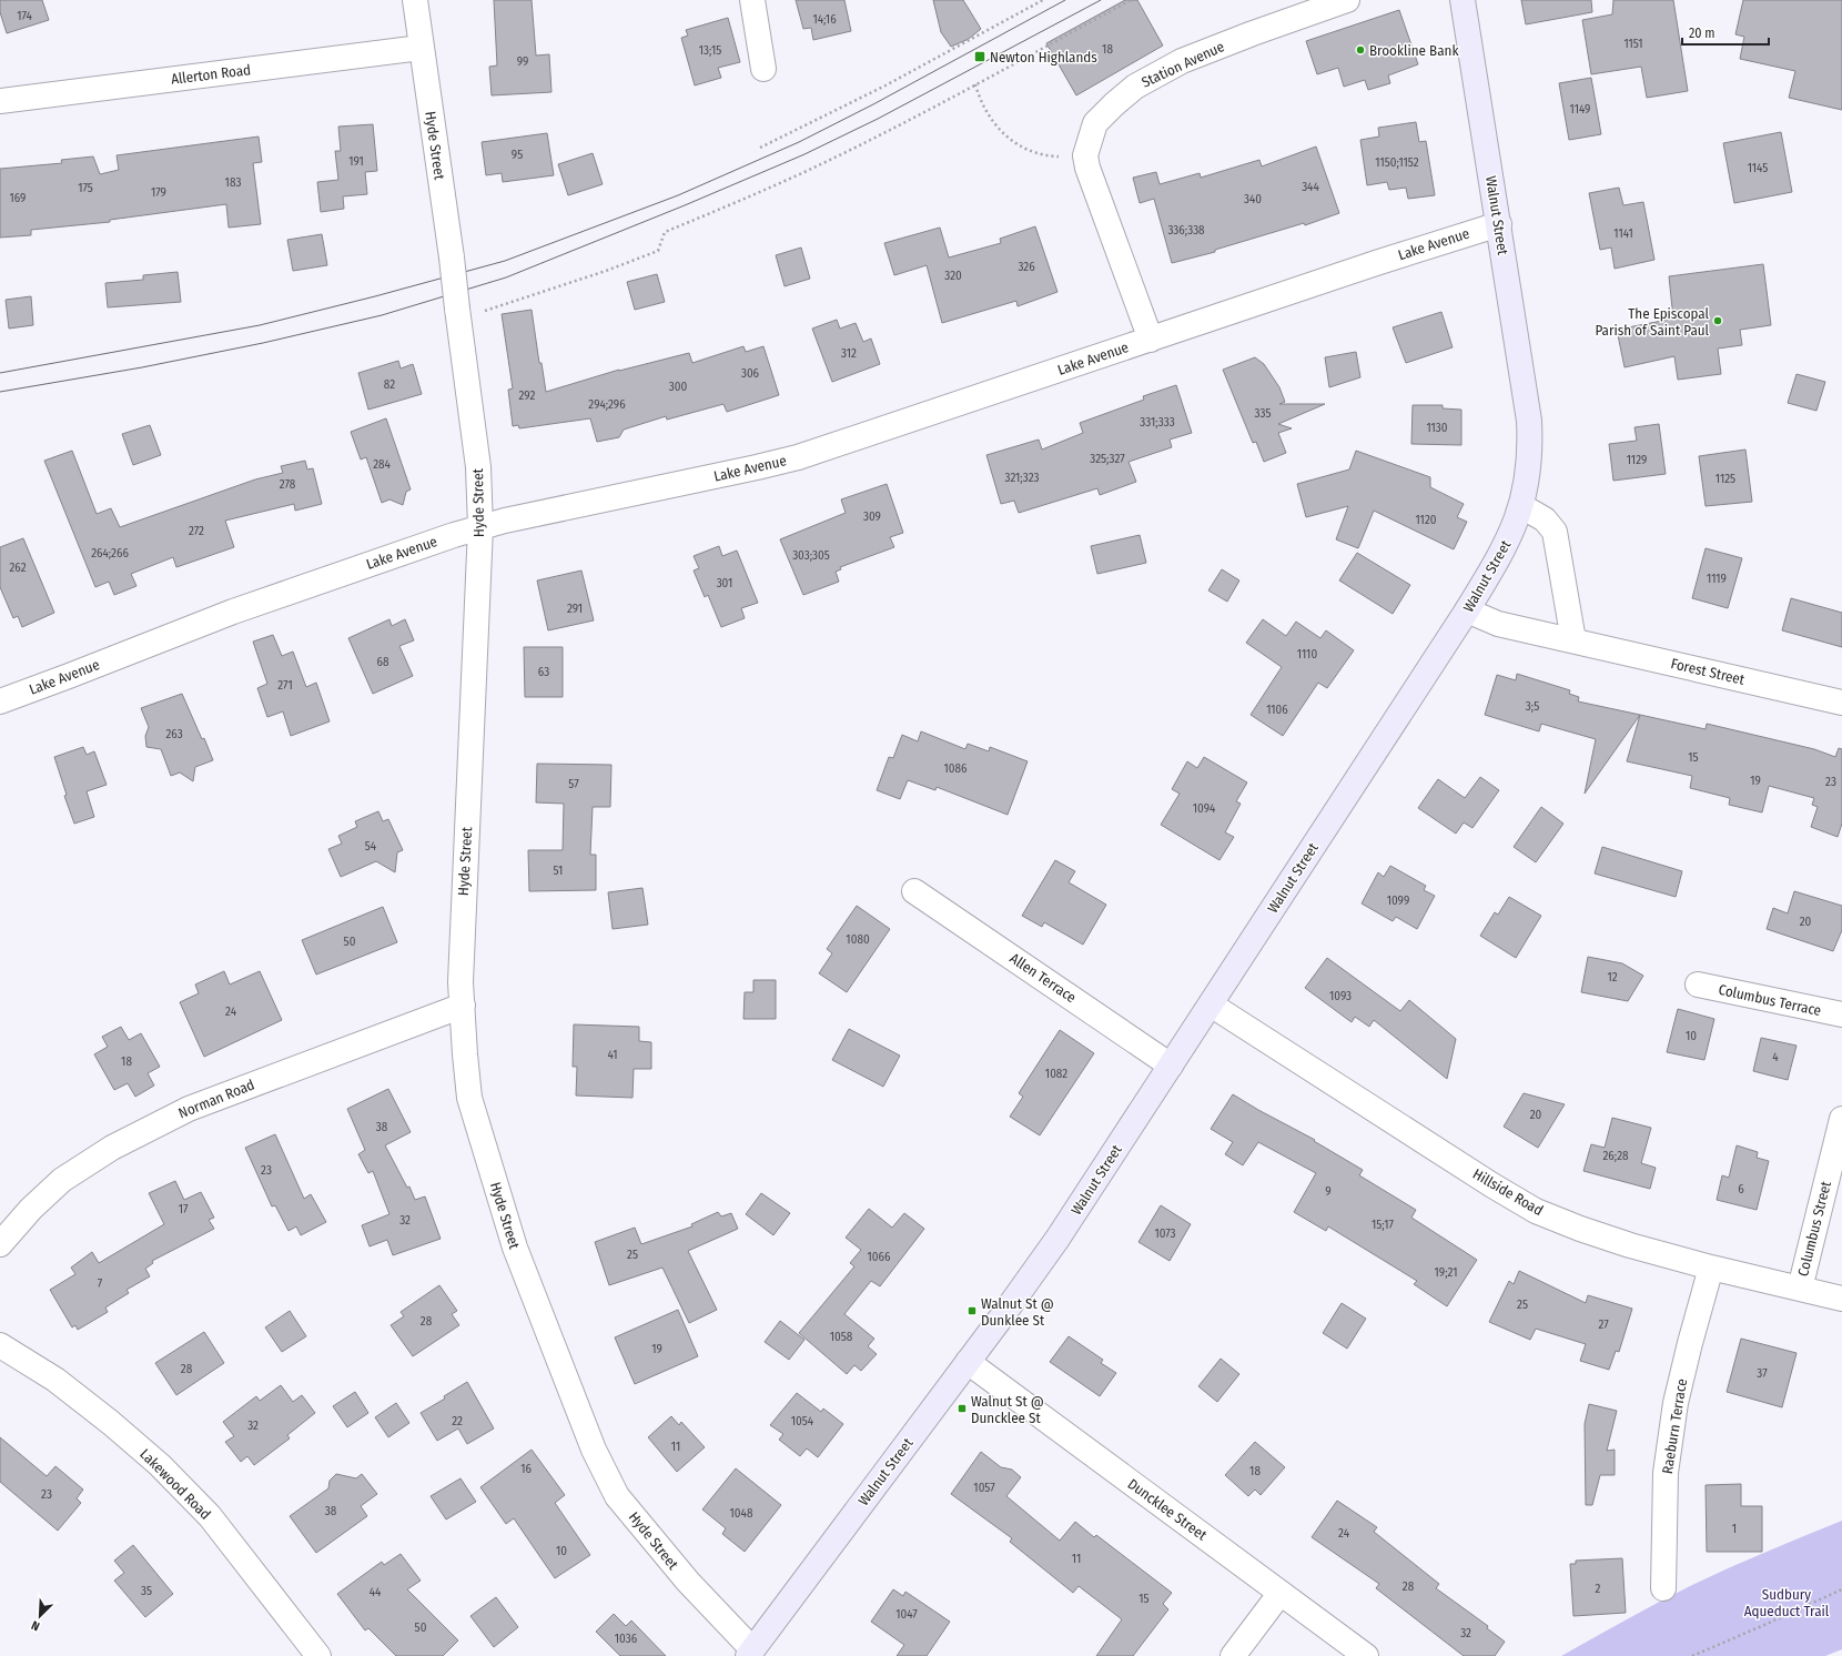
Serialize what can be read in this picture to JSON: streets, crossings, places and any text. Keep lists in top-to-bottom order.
{
  "streets": {
    "main road": ["Walnut Street"],
    "street": [
      "Station Avenue",
      "Allerton Road",
      "Hyde Street",
      "Lake Avenue",
      "Forest Street",
      "Allen Terrace",
      "Columbus Terrace",
      "Norman Road",
      "Hillside Road",
      "Columbus Street",
      "Raeburn Terrace",
      "Lakewood Road",
      "Duncklee Street"
    ]
  },
  "crossings": [
    ["Allerton Road", "Hyde Street"],
    ["Hyde Street", "Walnut Street"],
    ["Hyde Street", "Lake Avenue"],
    ["Hyde Street", "Norman Road"],
    ["Walnut Street", "Lake Avenue"],
    ["Walnut Street", "Forest Street"],
    ["Walnut Street", "Allen Terrace"],
    ["Walnut Street", "Hillside Road"],
    ["Walnut Street", "Duncklee Street"],
    ["Hillside Road", "Columbus Street"],
    ["Hillside Road", "Raeburn Terrace"]
  ],
  "parks": ["Sudbury Aqueduct Trail"],
  "places": {
    "other": ["Brookline Bank", "The Episcopal Parish of Saint Paul"],
    "transit": ["Newton Highlands", "Walnut St @ Dunklee St", "Walnut St @ Duncklee St"]
  },
  "house_numbers": [
    "174",
    "14;16",
    "1151",
    "18",
    "13;15",
    "99",
    "1149",
    "95",
    "191",
    "1150;1152",
    "1145",
    "183",
    "344",
    "175",
    "179",
    "169",
    "340",
    "336;338",
    "1141",
    "326",
    "320",
    "312",
    "306",
    "82",
    "300",
    "292",
    "294;296",
    "335",
    "331;333",
    "1130",
    "325;327",
    "1129",
    "284",
    "321;323",
    "1125",
    "278",
    "309",
    "1120",
    "272",
    "264;266",
    "303;305",
    "262",
    "1119",
    "301",
    "291",
    "1110",
    "68",
    "63",
    "271",
    "3;5",
    "1106",
    "263",
    "15",
    "1086",
    "19",
    "23",
    "57",
    "1094",
    "54",
    "51",
    "1099",
    "20",
    "1080",
    "50",
    "12",
    "1093",
    "24",
    "10",
    "41",
    "4",
    "18",
    "1082",
    "20",
    "38",
    "26;28",
    "23",
    "6",
    "9",
    "17",
    "32",
    "15;17",
    "1073",
    "25",
    "1066",
    "19;21",
    "7",
    "25",
    "28",
    "27",
    "1058",
    "19",
    "28",
    "37",
    "22",
    "1054",
    "32",
    "11",
    "16",
    "18",
    "1057",
    "23",
    "38",
    "1048",
    "1",
    "24",
    "10",
    "11",
    "28",
    "2",
    "35",
    "44",
    "15",
    "1047",
    "50",
    "32",
    "1036"
  ],
  "scale_bar": "20 m",
  "north": "bottom left"
}
